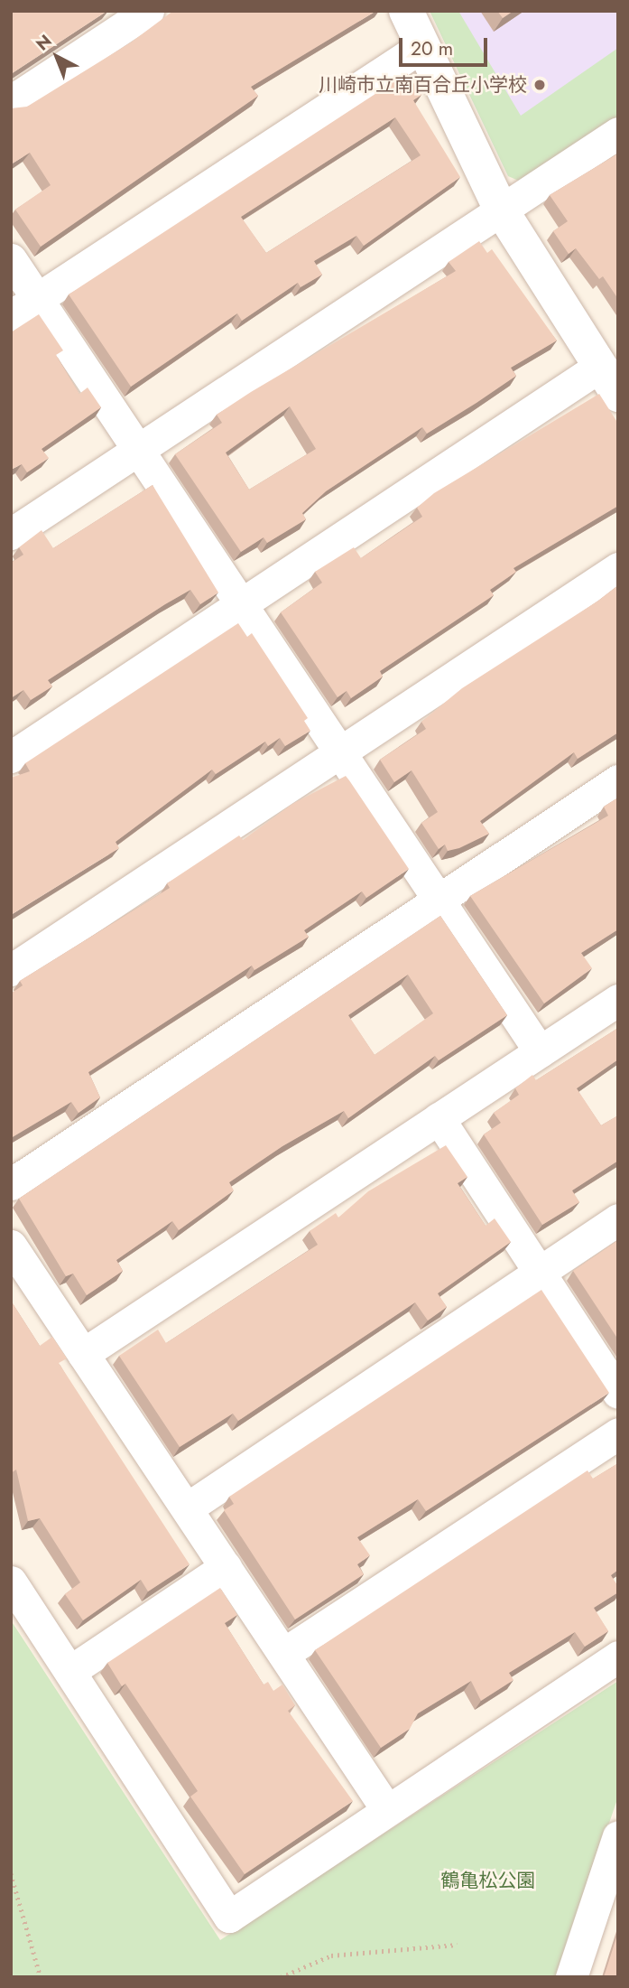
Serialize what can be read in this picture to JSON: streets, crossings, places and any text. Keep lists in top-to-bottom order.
{
  "parks": ["鶴亀松公園"],
  "places": ["川崎市立南百合丘小学校"],
  "scale_bar": "20 m",
  "north": "top left"
}
